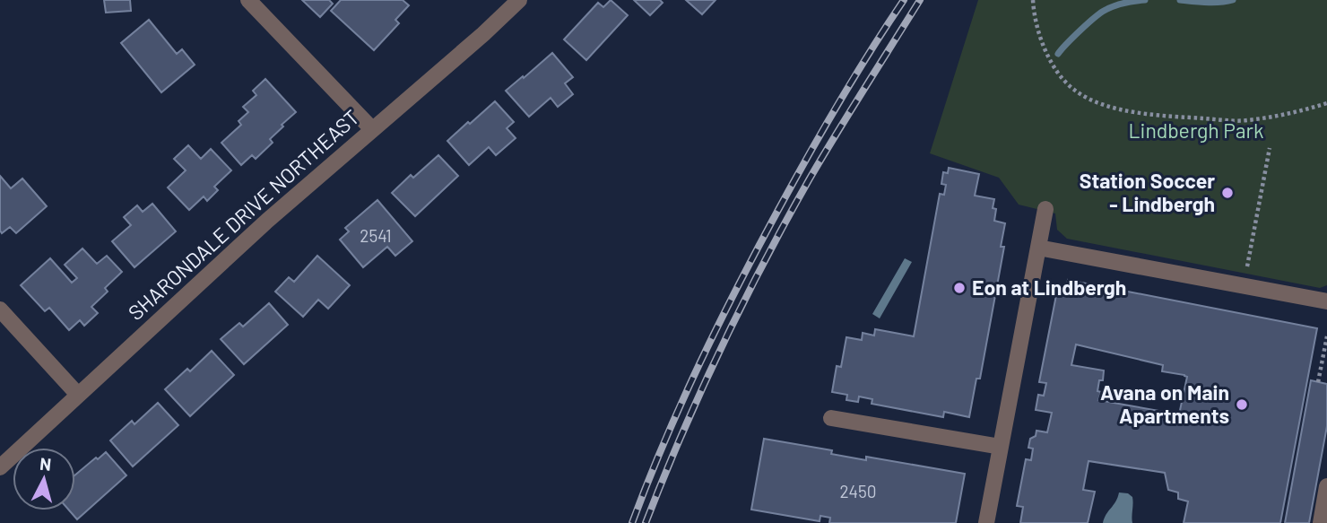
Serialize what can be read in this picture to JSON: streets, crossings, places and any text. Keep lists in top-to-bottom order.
{
  "streets": {
    "street": ["SHARONDALE DRIVE NORTHEAST"]
  },
  "parks": ["Lindbergh Park"],
  "places": ["Station Soccer - Lindbergh", "Eon at Lindbergh", "Avana on Main Apartments"],
  "house_numbers": ["2541", "2450"],
  "north": "top"
}
